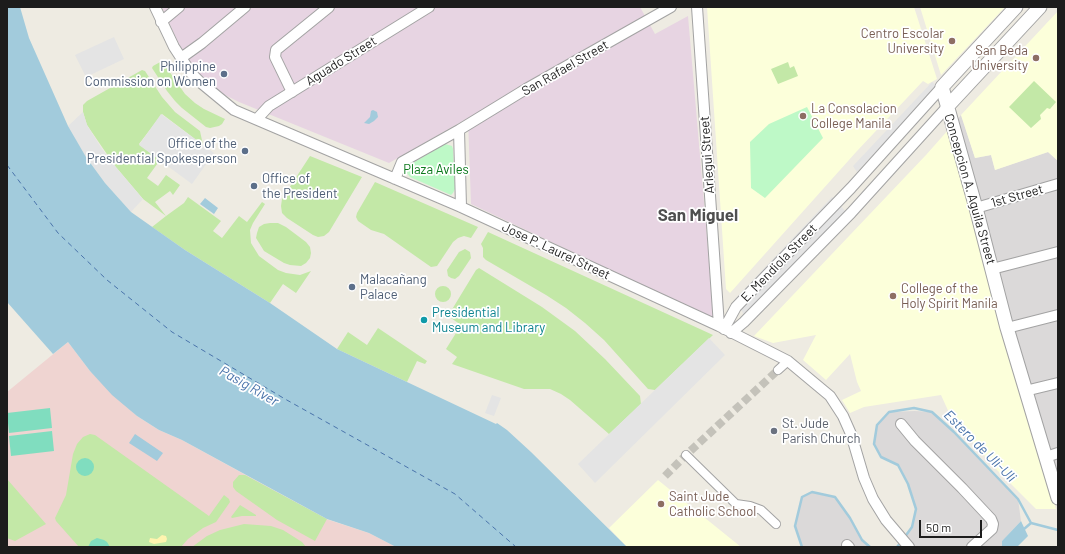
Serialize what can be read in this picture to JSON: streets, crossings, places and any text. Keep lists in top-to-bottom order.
{
  "streets": {
    "street": [
      "Aguado Street",
      "San Rafael Street",
      "Arlegui Street",
      "Concepcion A. Aguila Street",
      "1st Street",
      "Jose P. Laurel Street",
      "E. Mendiola Street"
    ]
  },
  "crossings": [
    ["Aguado Street", "Jose P. Laurel Street"],
    ["San Rafael Street", "Jose P. Laurel Street"],
    ["Arlegui Street", "Jose P. Laurel Street"],
    ["Arlegui Street", "E. Mendiola Street"],
    ["Concepcion A. Aguila Street", "1st Street"],
    ["Concepcion A. Aguila Street", "E. Mendiola Street"],
    ["Jose P. Laurel Street", "E. Mendiola Street"]
  ],
  "districts": ["San Miguel"],
  "water": ["Pasig River", "Estero de Uli-Uli"],
  "parks": ["Plaza Aviles"],
  "places": [
    "Centro Escolar University",
    "San Beda University",
    "Philippine Commission on Women",
    "La Consolacion College Manila",
    "Office of the Presidential Spokesperson",
    "Office of the President",
    "Malacañang Palace",
    "College of the Holy Spirit Manila",
    "Presidential Museum and Library",
    "St. Jude Parish Church",
    "Saint Jude Catholic School"
  ],
  "scale_bar": "50 m"
}
